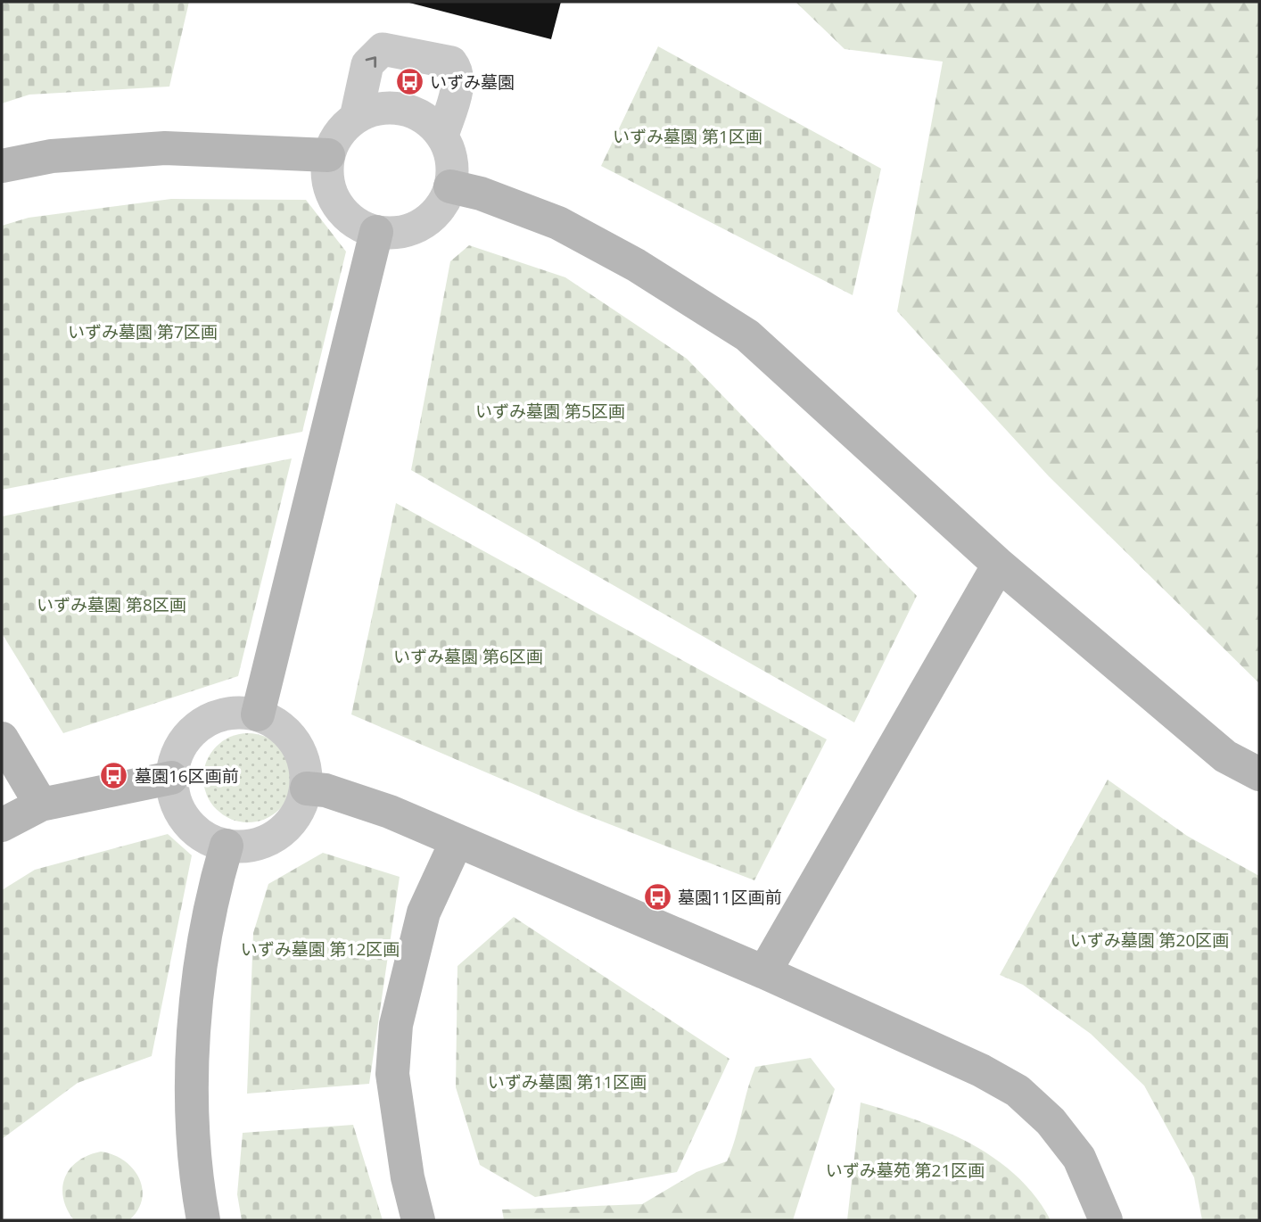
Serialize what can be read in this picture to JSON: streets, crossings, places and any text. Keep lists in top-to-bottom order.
{
  "parks": [
    "いずみ墓園 第1区画",
    "いずみ墓園 第7区画",
    "いずみ墓園 第5区画",
    "いずみ墓園 第8区画",
    "いずみ墓園 第6区画",
    "いずみ墓園 第20区画",
    "いずみ墓園 第12区画",
    "いずみ墓園 第11区画",
    "いずみ墓苑 第21区画"
  ],
  "places": {
    "bus stop": ["いずみ墓園", "墓園16区画前", "墓園11区画前"]
  }
}
